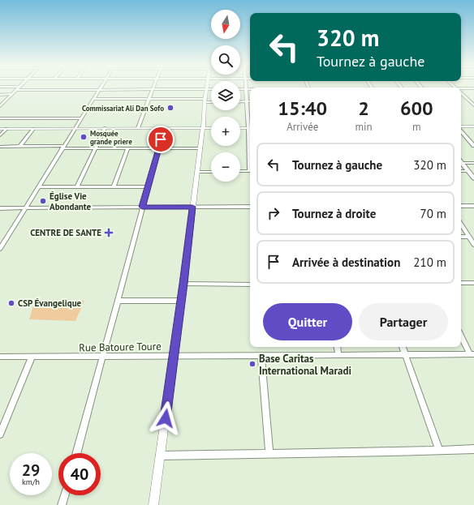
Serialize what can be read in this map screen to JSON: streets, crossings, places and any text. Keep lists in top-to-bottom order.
{
  "streets": {
    "street": ["Rue Batoure Toure"]
  },
  "places": {
    "other": [
      "Commissariat Ali Dan Sofo",
      "Mosquée grande priere",
      "Église Vie Abondante",
      "CSP Évangelique",
      "Base Caritas International Maradi"
    ],
    "health": ["CENTRE DE SANTE"]
  },
  "north": "bottom",
  "page": {
    "map_buttons": ["+", "−"],
    "turn": ["320 m", "Tournez à gauche"],
    "eta": [
      "15:40",
      "Arrivée",
      "2",
      "min",
      "600",
      "m"
    ],
    "list": [
      {
        "name": "Tournez à gauche",
        "value": "320 m"
      },
      {
        "name": "Tournez à droite",
        "value": "70 m"
      },
      {
        "name": "Arrivée à destination",
        "value": "210 m"
      }
    ],
    "buttons": ["Quitter", "Partager"],
    "speed": "29 km/h",
    "limit": "40"
  }
}
